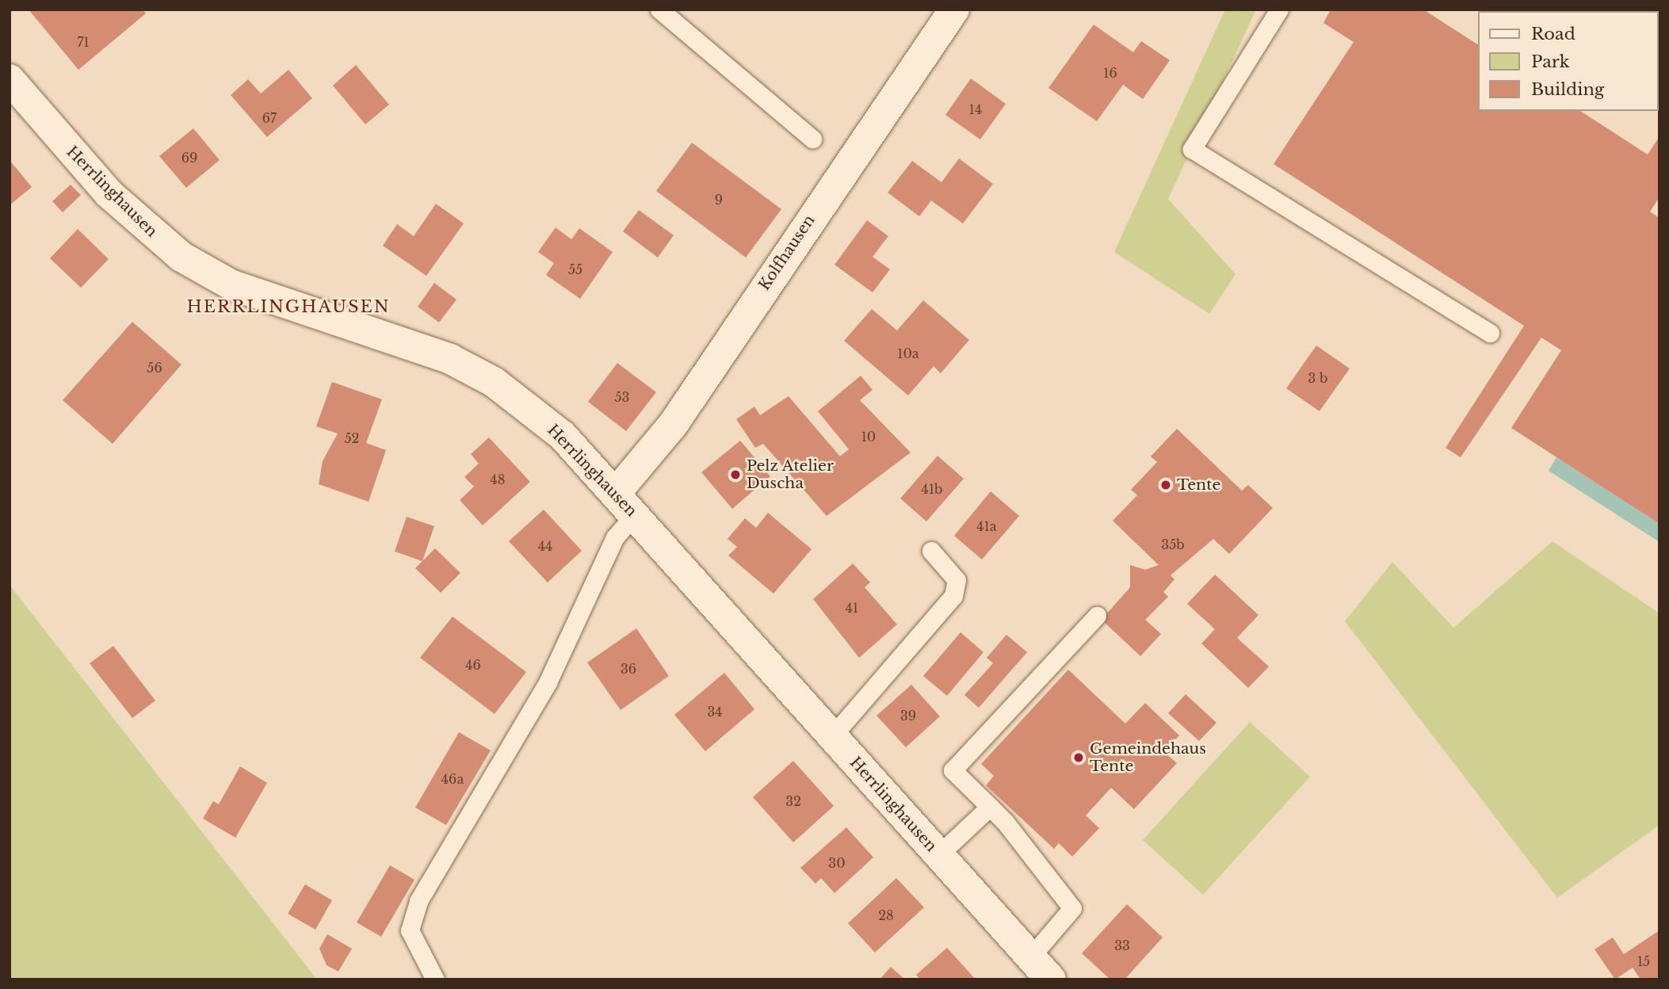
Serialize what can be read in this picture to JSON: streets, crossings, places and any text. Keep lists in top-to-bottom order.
{
  "streets": {
    "street": ["Herrlinghausen", "Kolfhausen"]
  },
  "crossings": [
    ["Herrlinghausen", "Kolfhausen"]
  ],
  "districts": ["HERRLINGHAUSEN"],
  "places": ["Pelz Atelier Duscha", "Tente", "Gemeindehaus Tente"],
  "house_numbers": [
    "71",
    "16",
    "14",
    "67",
    "69",
    "9",
    "55",
    "10a",
    "56",
    "3 b",
    "53",
    "10",
    "52",
    "48",
    "41b",
    "41a",
    "35b",
    "44",
    "41",
    "46",
    "36",
    "34",
    "39",
    "46a",
    "32",
    "30",
    "28",
    "33",
    "15"
  ],
  "legend": ["Road", "Park", "Building"]
}
